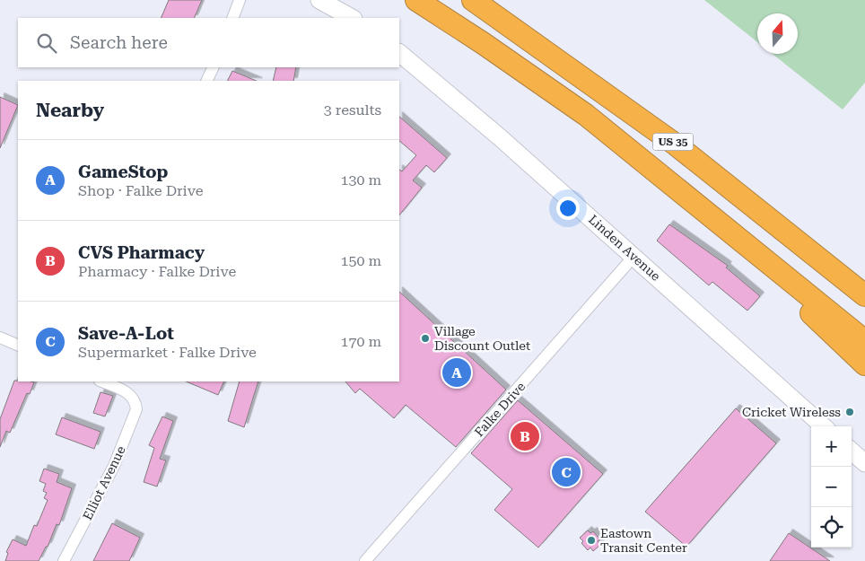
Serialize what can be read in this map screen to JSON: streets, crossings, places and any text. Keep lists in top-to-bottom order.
{
  "streets": {
    "highway": ["US 35"],
    "main road": ["Linden Avenue"],
    "street": ["Falke Drive", "Elliot Avenue"]
  },
  "crossings": [
    ["Linden Avenue", "Falke Drive"]
  ],
  "places": ["Village Discount Outlet", "Cricket Wireless", "Eastown Transit Center"],
  "north": "top",
  "page": {
    "search": "Search here",
    "heading": ["Nearby", "3 results"],
    "list": [
      {
        "mark": "A",
        "name": "GameStop",
        "note": "Shop · Falke Drive",
        "value": "130 m"
      },
      {
        "mark": "B",
        "name": "CVS Pharmacy",
        "note": "Pharmacy · Falke Drive",
        "value": "150 m"
      },
      {
        "mark": "C",
        "name": "Save-A-Lot",
        "note": "Supermarket · Falke Drive",
        "value": "170 m"
      }
    ],
    "pins": ["A", "B", "C"],
    "map_buttons": ["+", "−"]
  }
}
